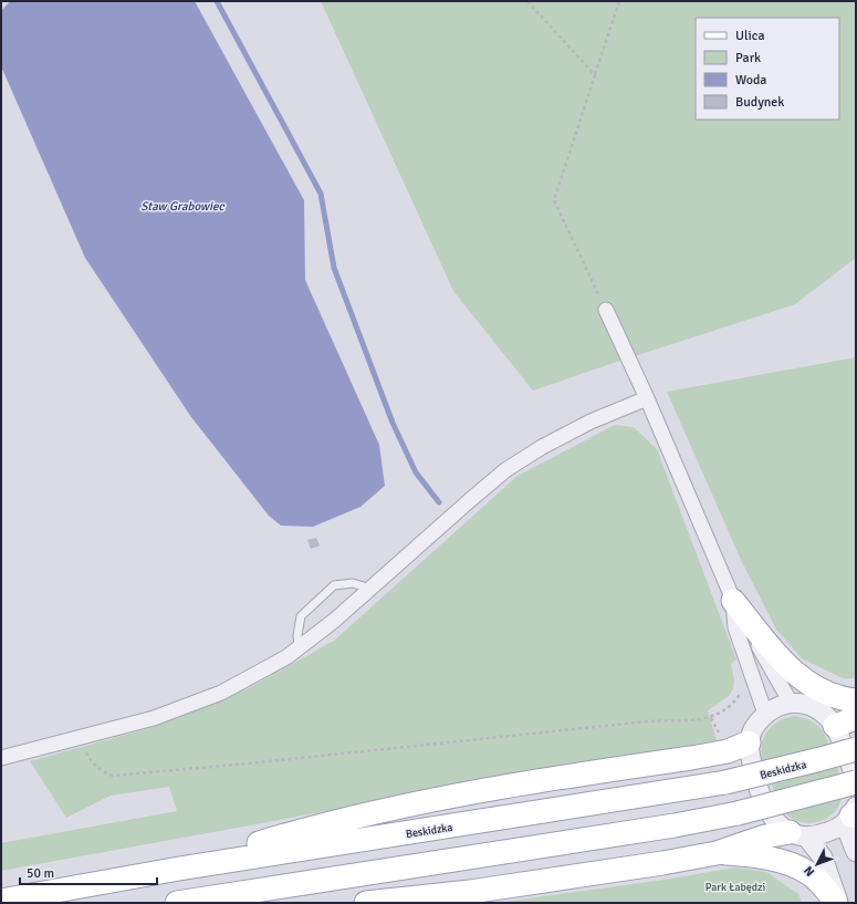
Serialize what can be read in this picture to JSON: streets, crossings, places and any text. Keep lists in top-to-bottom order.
{
  "streets": {
    "main road": ["Beskidzka"]
  },
  "water": ["Staw Grabowiec"],
  "parks": ["Park Łabędzi"],
  "legend": [
    "Ulica",
    "Park",
    "Woda",
    "Budynek"
  ],
  "scale_bar": "50 m",
  "north": "bottom left"
}
